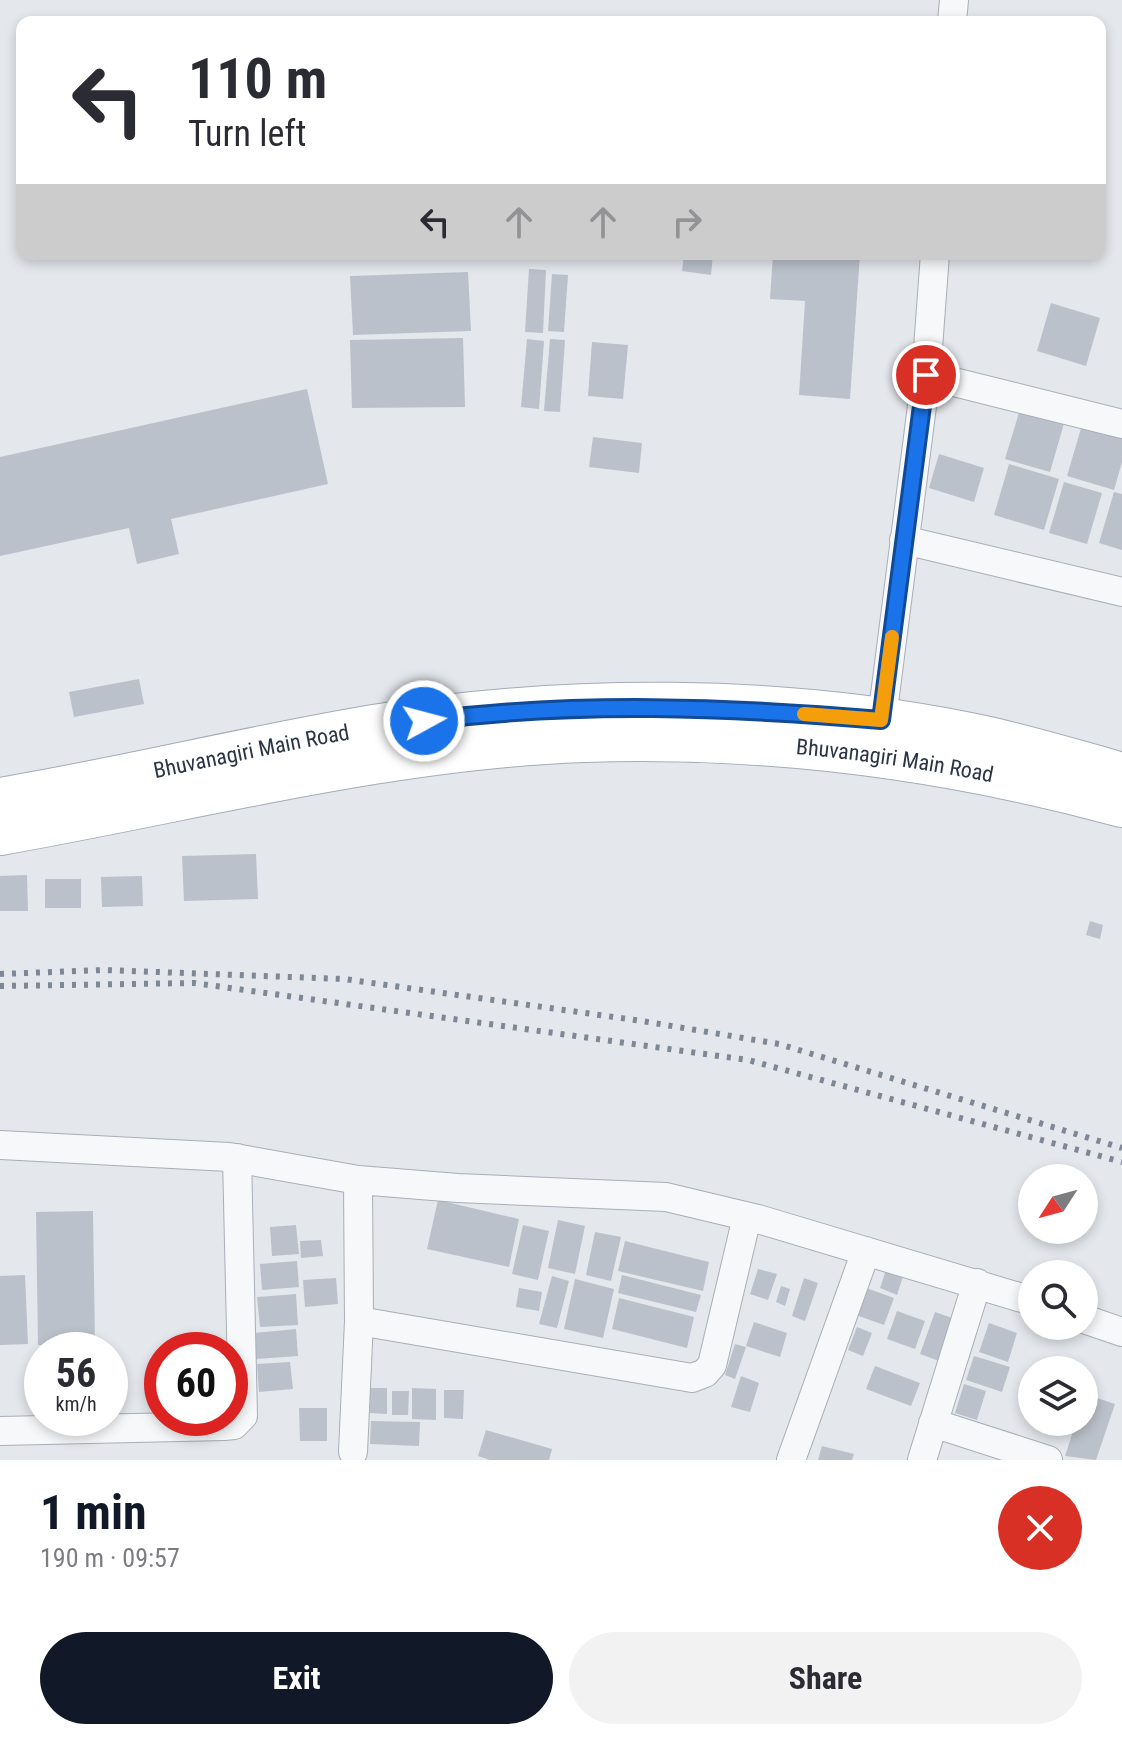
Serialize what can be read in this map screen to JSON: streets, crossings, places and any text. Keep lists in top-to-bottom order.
{
  "streets": {
    "main road": ["Bhuvanagiri Main Road"]
  },
  "north": "bottom left",
  "page": {
    "turn": ["110 m", "Turn left"],
    "speed": "56 km/h",
    "limit": "60",
    "heading": ["1 min", "190 m · 09:57"],
    "buttons": ["Exit", "Share"]
  }
}
